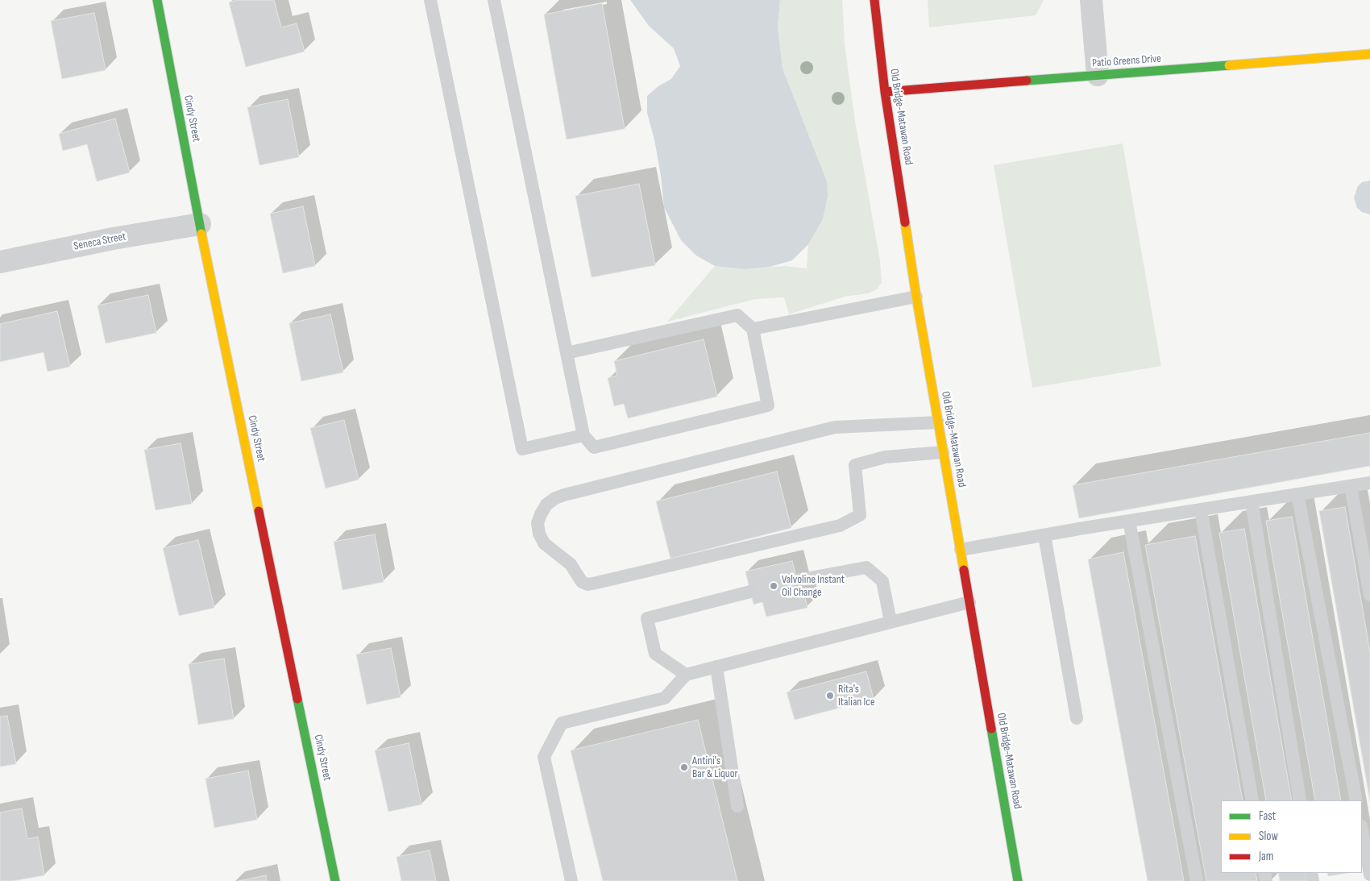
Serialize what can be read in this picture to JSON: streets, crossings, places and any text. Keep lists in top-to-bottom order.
{
  "streets": {
    "street": [
      "Patio Greens Drive",
      "Old Bridge-Matawan Road",
      "Cindy Street",
      "Seneca Street"
    ]
  },
  "crossings": [
    ["Patio Greens Drive", "Old Bridge-Matawan Road"],
    ["Cindy Street", "Seneca Street"]
  ],
  "places": ["Valvoline Instant Oil Change", "Rita's Italian Ice", "Antini's Bar & Liquor"],
  "legend": ["Fast", "Slow", "Jam"]
}
